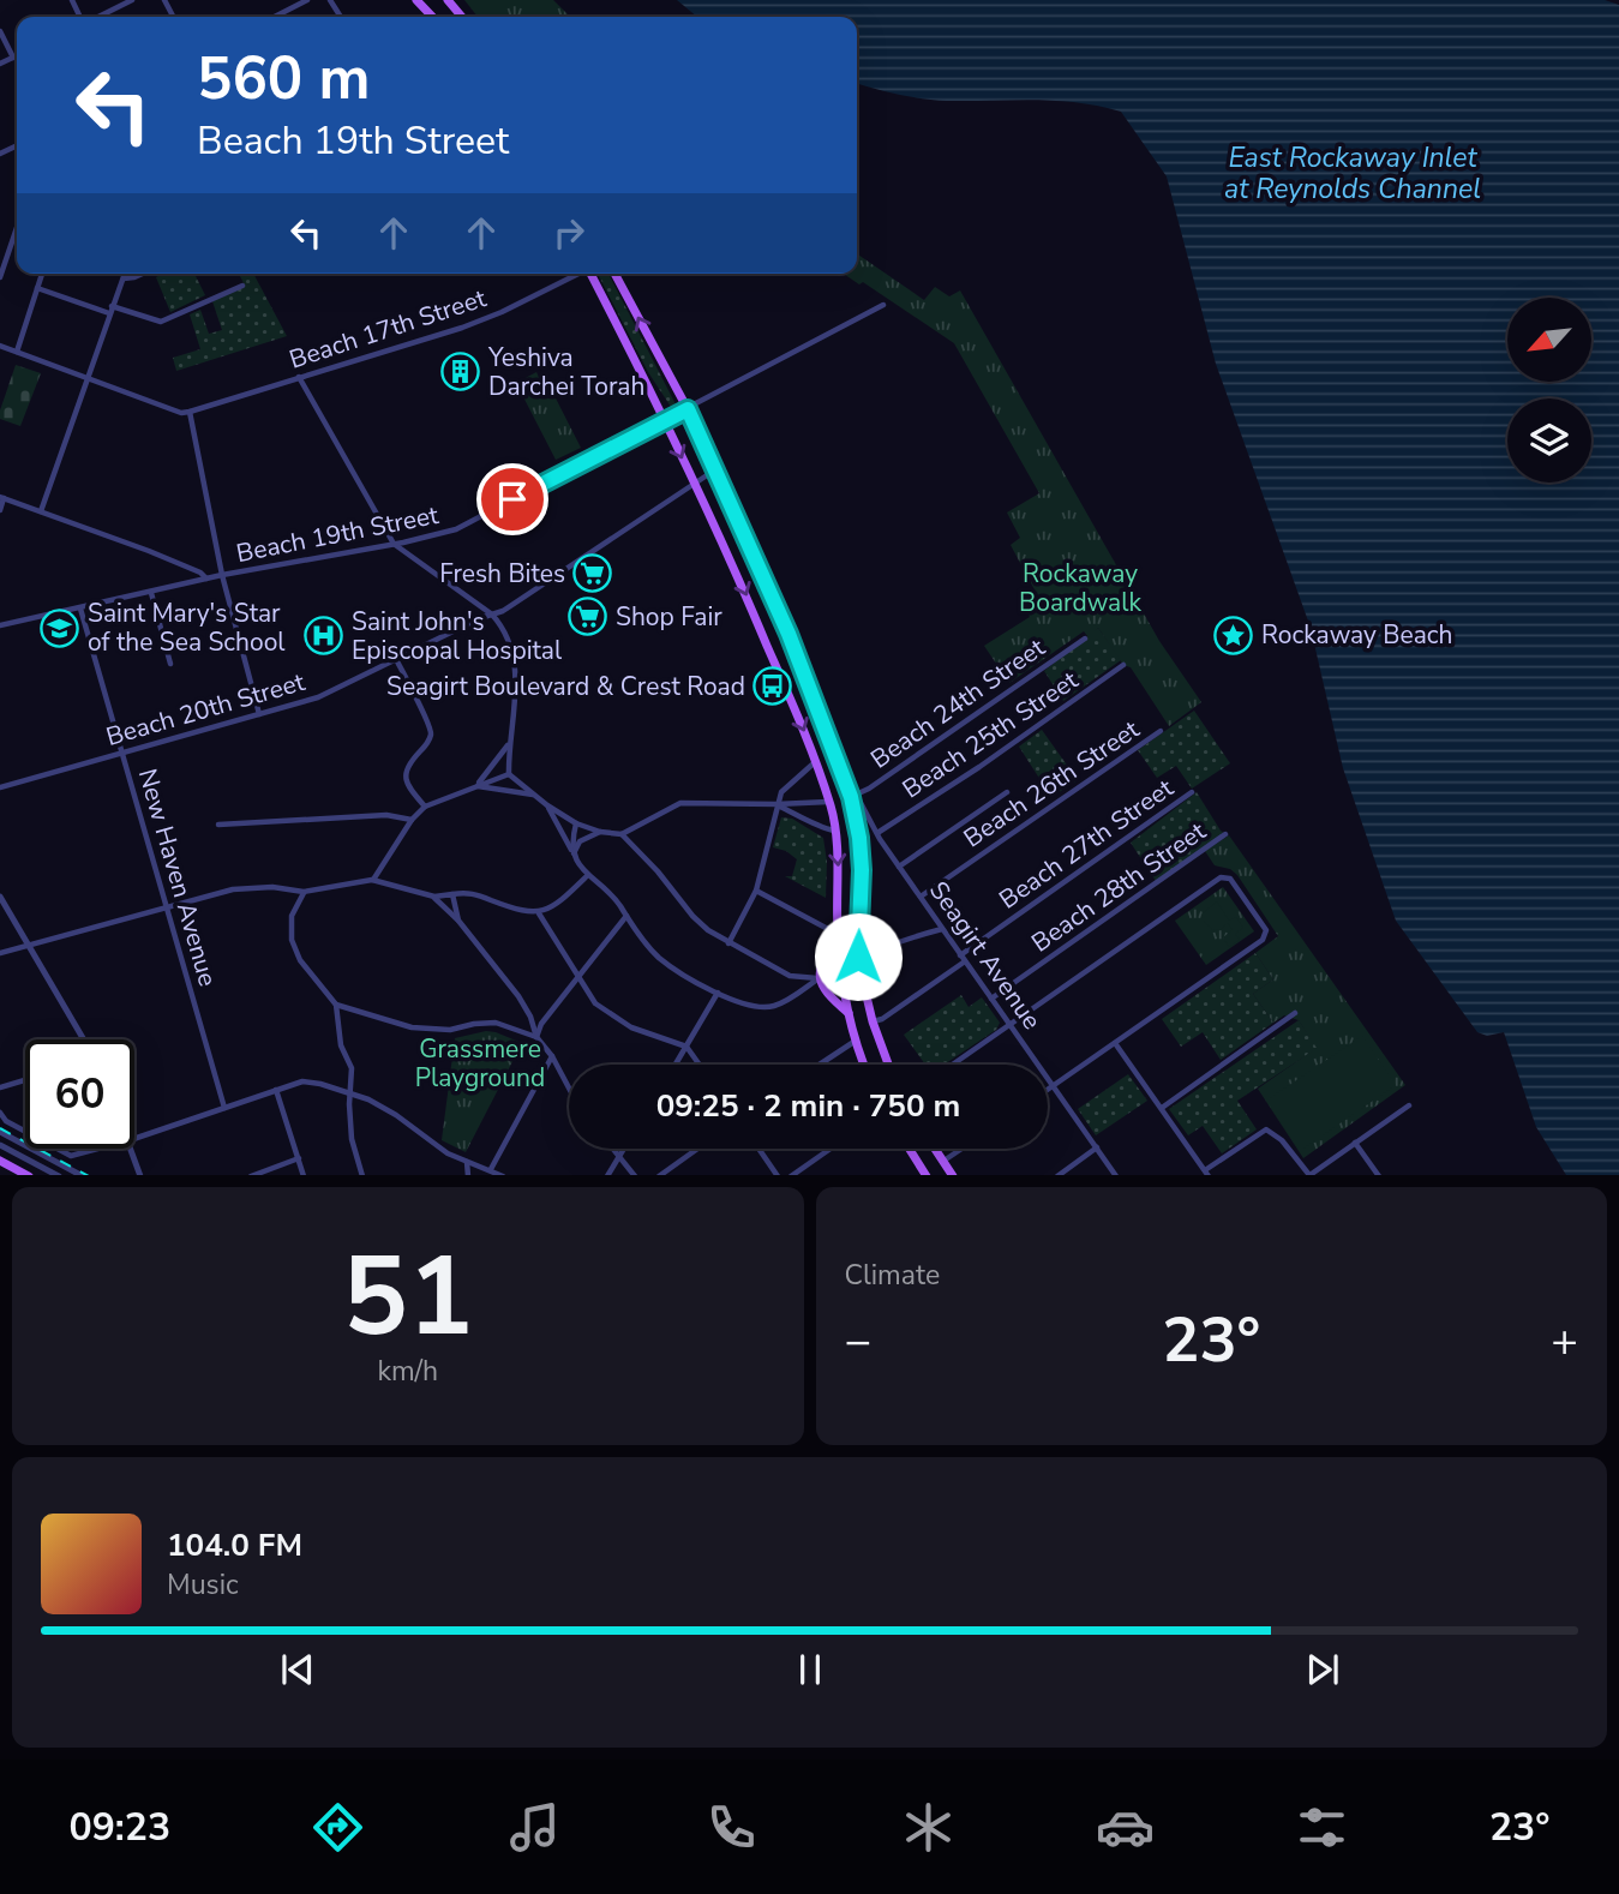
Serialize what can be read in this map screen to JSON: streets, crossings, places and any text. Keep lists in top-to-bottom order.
{
  "streets": {
    "street": [
      "Beach 17th Street",
      "Beach 19th Street",
      "Beach 24th Street",
      "Beach 20th Street",
      "Beach 25th Street",
      "Beach 26th Street",
      "Beach 27th Street",
      "New Haven Avenue",
      "Beach 28th Street",
      "Seagirt Avenue"
    ]
  },
  "crossings": [
    ["Beach 19th Street", "New Haven Avenue"],
    ["Beach 24th Street", "Seagirt Avenue"],
    ["Beach 20th Street", "New Haven Avenue"],
    ["Beach 25th Street", "Seagirt Avenue"],
    ["Beach 26th Street", "Seagirt Avenue"],
    ["Beach 27th Street", "Seagirt Avenue"],
    ["Beach 28th Street", "Seagirt Avenue"]
  ],
  "water": ["East Rockaway Inlet at Reynolds Channel"],
  "parks": ["Rockaway Boardwalk", "Grassmere Playground"],
  "places": {
    "building": ["Yeshiva Darchei Torah"],
    "supermarket": ["Fresh Bites", "Shop Fair"],
    "school or university": ["Saint Mary's Star of the Sea School"],
    "place": ["Rockaway Beach"],
    "hospital": ["Saint John's Episcopal Hospital"],
    "bus stop": ["Seagirt Boulevard & Crest Road"]
  },
  "north": "bottom left",
  "page": {
    "turn": ["560 m", "Beach 19th Street"],
    "limit": "60",
    "trip": "09:25 · 2 min · 750 m",
    "tile": [
      ["51", "km/h"],
      "Climate"
    ],
    "heat": ["−", "23°", "+"],
    "song": ["104.0 FM", "Music"],
    "tabs": ["09:23", "23°"]
  }
}
